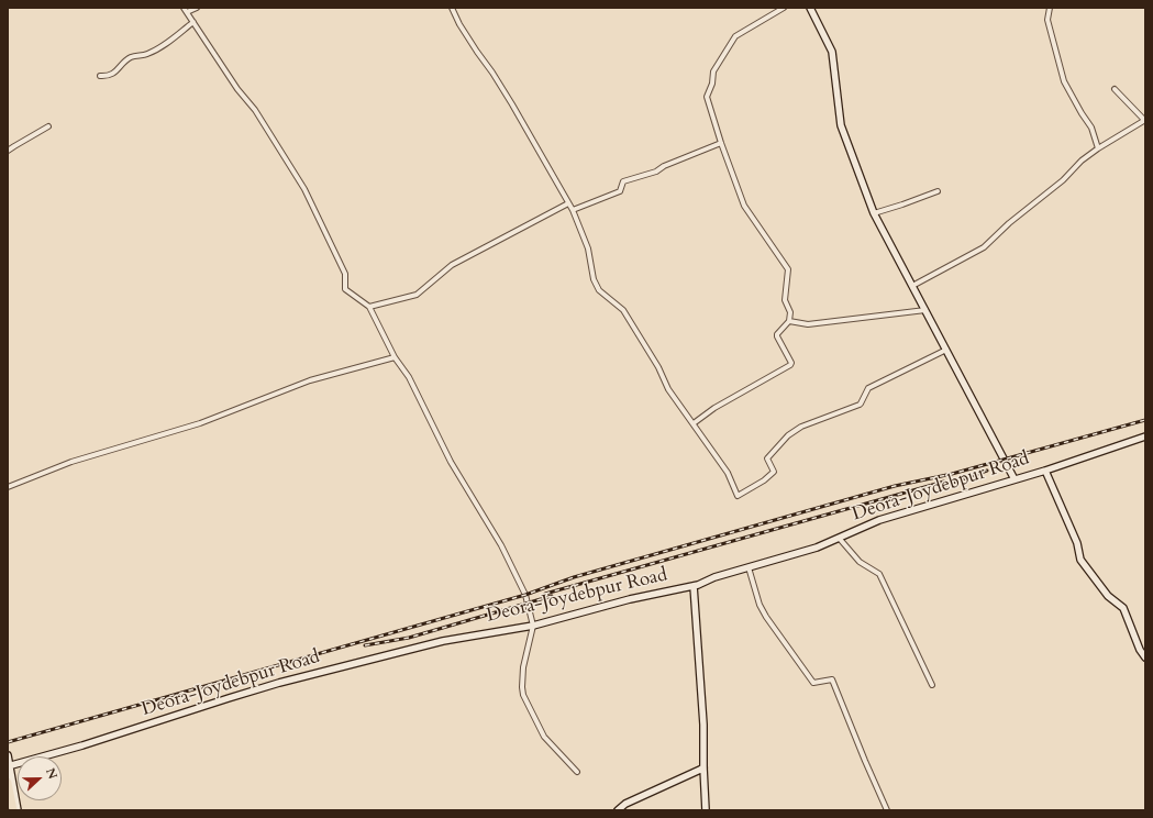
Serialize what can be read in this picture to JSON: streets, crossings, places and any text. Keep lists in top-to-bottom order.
{
  "streets": {
    "street": ["Deora-Joydebpur Road"]
  },
  "north": "right"
}
